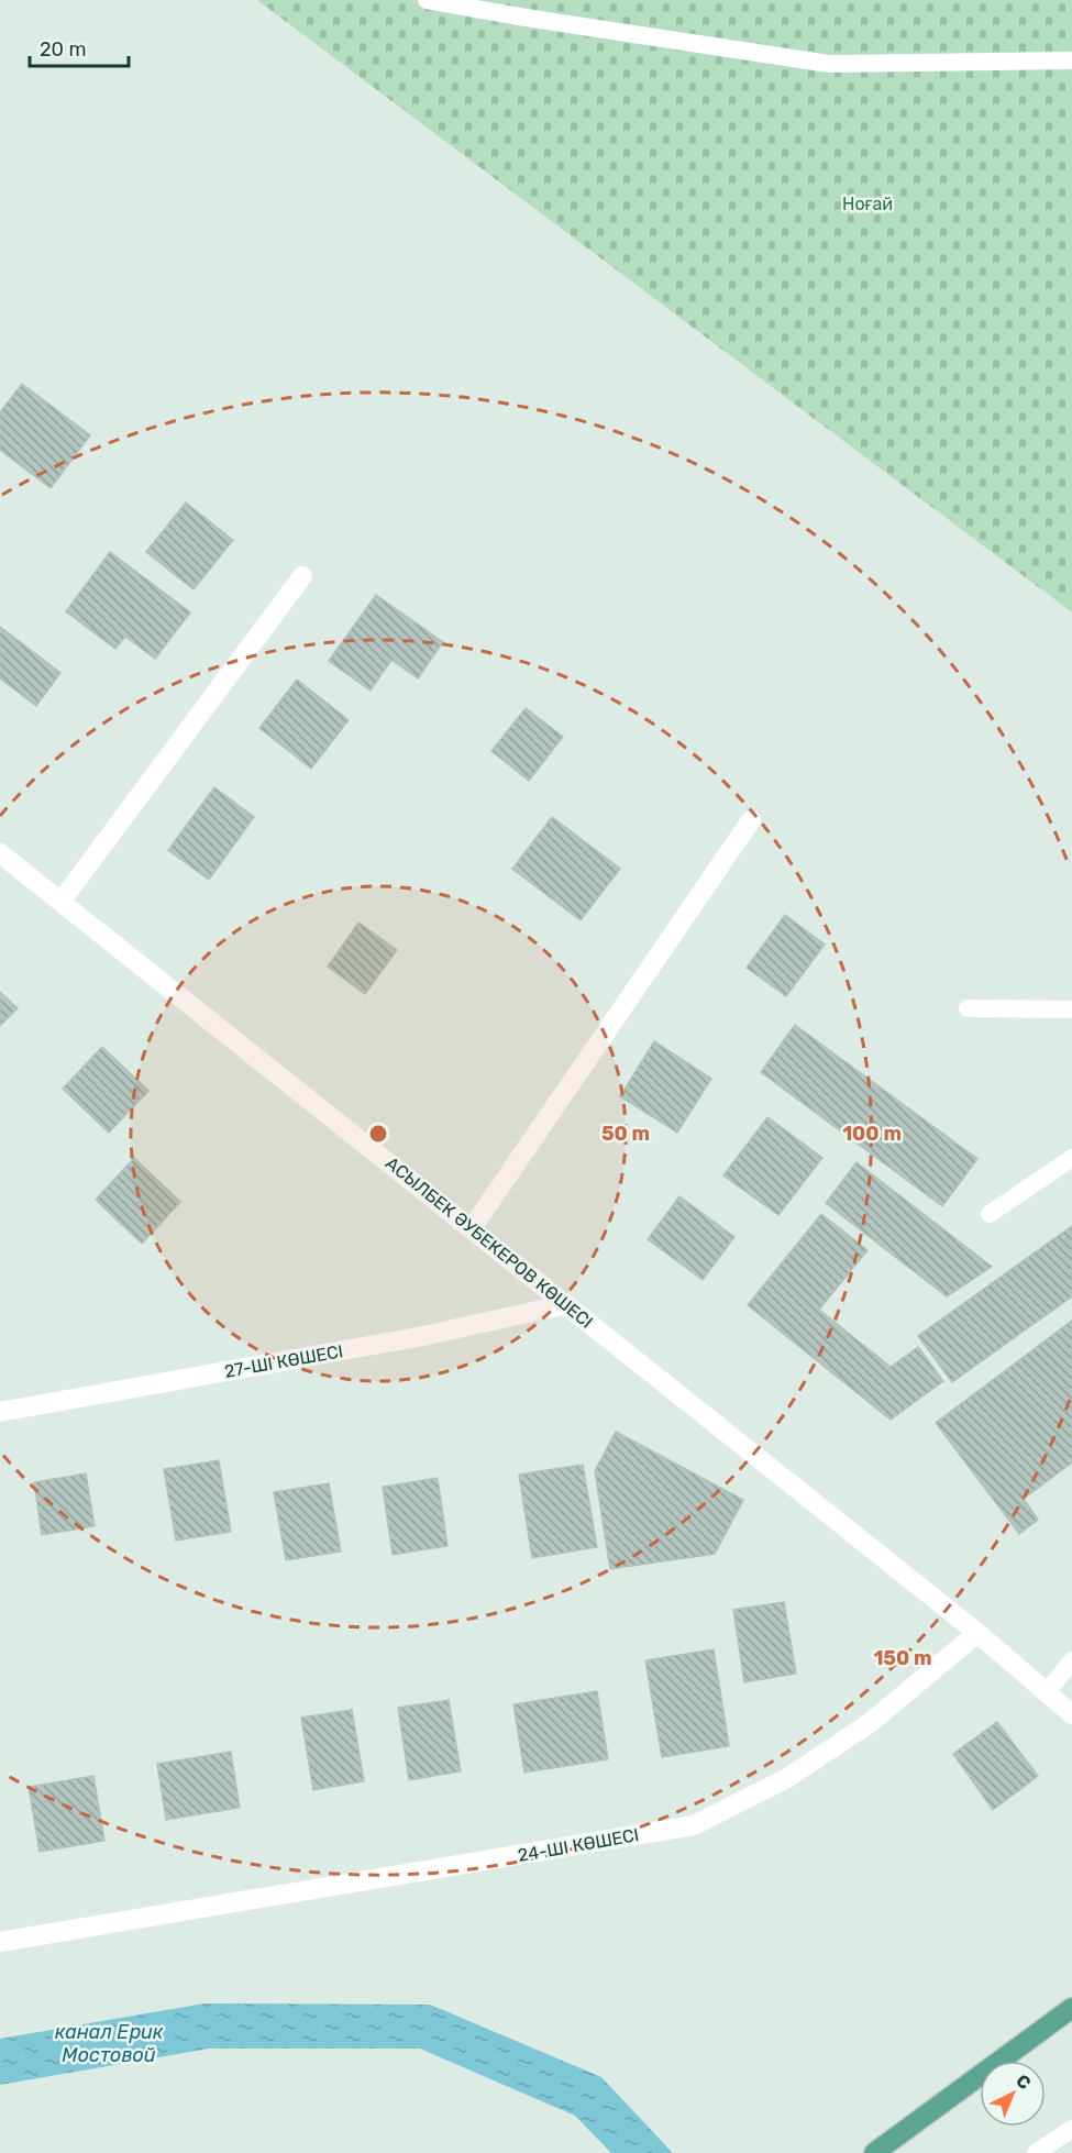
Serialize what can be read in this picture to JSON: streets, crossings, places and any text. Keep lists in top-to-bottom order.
{
  "streets": {
    "street": ["АСЫЛБЕК ӘУБЕКЕРОВ КӨШЕСІ", "27-ШІ КӨШЕСІ", "24-ШІ КӨШЕСІ"]
  },
  "crossings": [
    ["АСЫЛБЕК ӘУБЕКЕРОВ КӨШЕСІ", "27-ШІ КӨШЕСІ"],
    ["АСЫЛБЕК ӘУБЕКЕРОВ КӨШЕСІ", "24-ШІ КӨШЕСІ"]
  ],
  "water": ["канал Ерик Мостовой"],
  "parks": ["Ноғай"],
  "scale_bar": "20 m",
  "north": "top right",
  "rings": ["50 m", "100 m", "150 m"]
}
